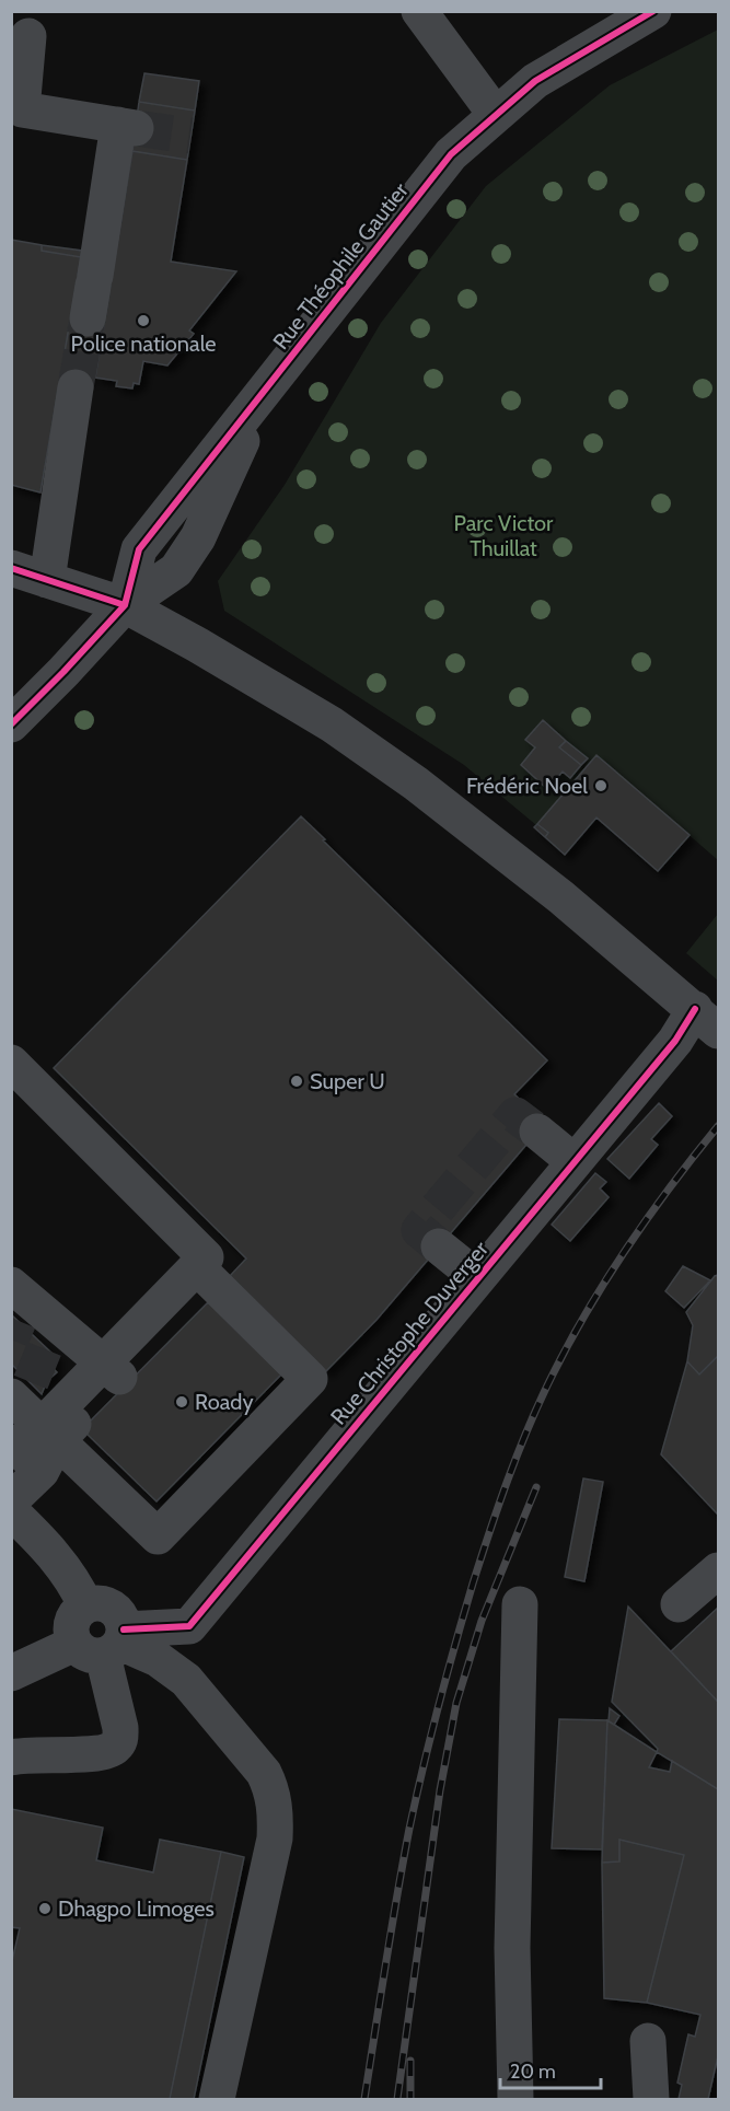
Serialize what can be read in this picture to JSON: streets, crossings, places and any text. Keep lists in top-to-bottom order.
{
  "streets": {
    "street": ["Rue Théophile Gautier", "Rue Christophe Duverger"]
  },
  "parks": ["Parc Victor Thuillat"],
  "places": [
    "Police nationale",
    "Frédéric Noel",
    "Super U",
    "Roady",
    "Dhagpo Limoges"
  ],
  "scale_bar": "20 m"
}
